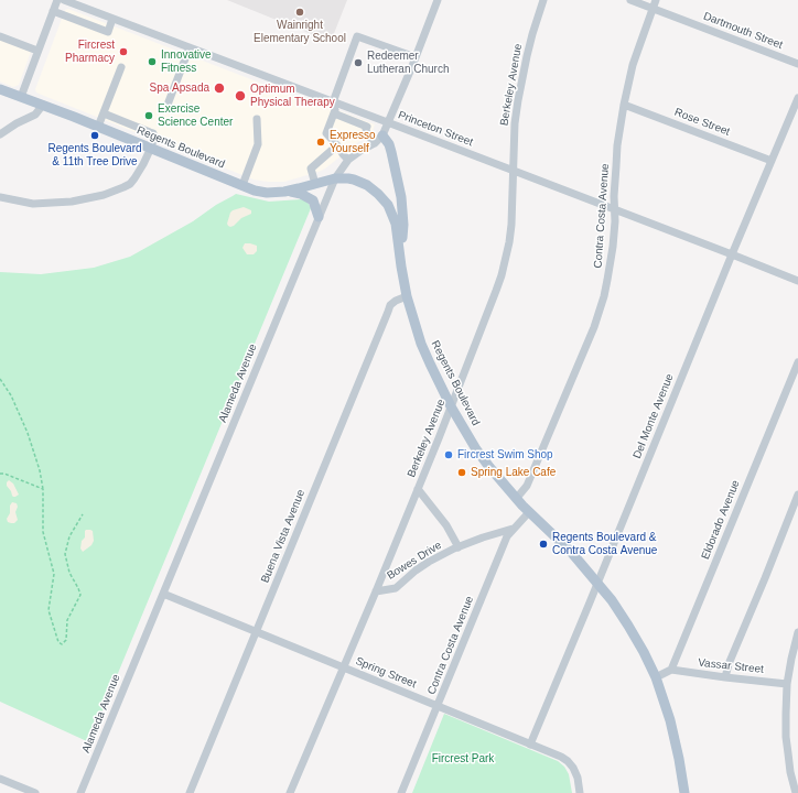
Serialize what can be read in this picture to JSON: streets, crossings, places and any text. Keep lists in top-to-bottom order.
{
  "streets": {
    "main road": ["Regents Boulevard"],
    "street": [
      "Dartmouth Street",
      "Berkeley Avenue",
      "Rose Street",
      "Princeton Street",
      "Contra Costa Avenue",
      "Alameda Avenue",
      "Del Monte Avenue",
      "Eldorado Avenue",
      "Buena Vista Avenue",
      "Bowes Drive",
      "Vassar Street",
      "Spring Street"
    ]
  },
  "crossings": [
    ["Dartmouth Street", "Contra Costa Avenue"],
    ["Berkeley Avenue", "Princeton Street"],
    ["Berkeley Avenue", "Regents Boulevard"],
    ["Berkeley Avenue", "Bowes Drive"],
    ["Berkeley Avenue", "Spring Street"],
    ["Rose Street", "Contra Costa Avenue"],
    ["Rose Street", "Del Monte Avenue"],
    ["Princeton Street", "Contra Costa Avenue"],
    ["Princeton Street", "Alameda Avenue"],
    ["Princeton Street", "Del Monte Avenue"],
    ["Regents Boulevard", "Contra Costa Avenue"],
    ["Regents Boulevard", "Alameda Avenue"],
    ["Regents Boulevard", "Del Monte Avenue"],
    ["Regents Boulevard", "Buena Vista Avenue"],
    ["Contra Costa Avenue", "Bowes Drive"],
    ["Contra Costa Avenue", "Spring Street"],
    ["Alameda Avenue", "Spring Street"],
    ["Del Monte Avenue", "Spring Street"],
    ["Eldorado Avenue", "Vassar Street"],
    ["Buena Vista Avenue", "Spring Street"]
  ],
  "parks": ["Fircrest Park"],
  "places": [
    "Wainright Elementary School",
    "Fircrest Pharmacy",
    "Innovative Fitness",
    "Redeemer Lutheran Church",
    "Spa Apsada",
    "Optimum Physical Therapy",
    "Exercise Science Center",
    "Regents Boulevard & 11th Tree Drive",
    "Expresso Yourself",
    "Fircrest Swim Shop",
    "Spring Lake Cafe",
    "Regents Boulevard & Contra Costa Avenue"
  ]
}
